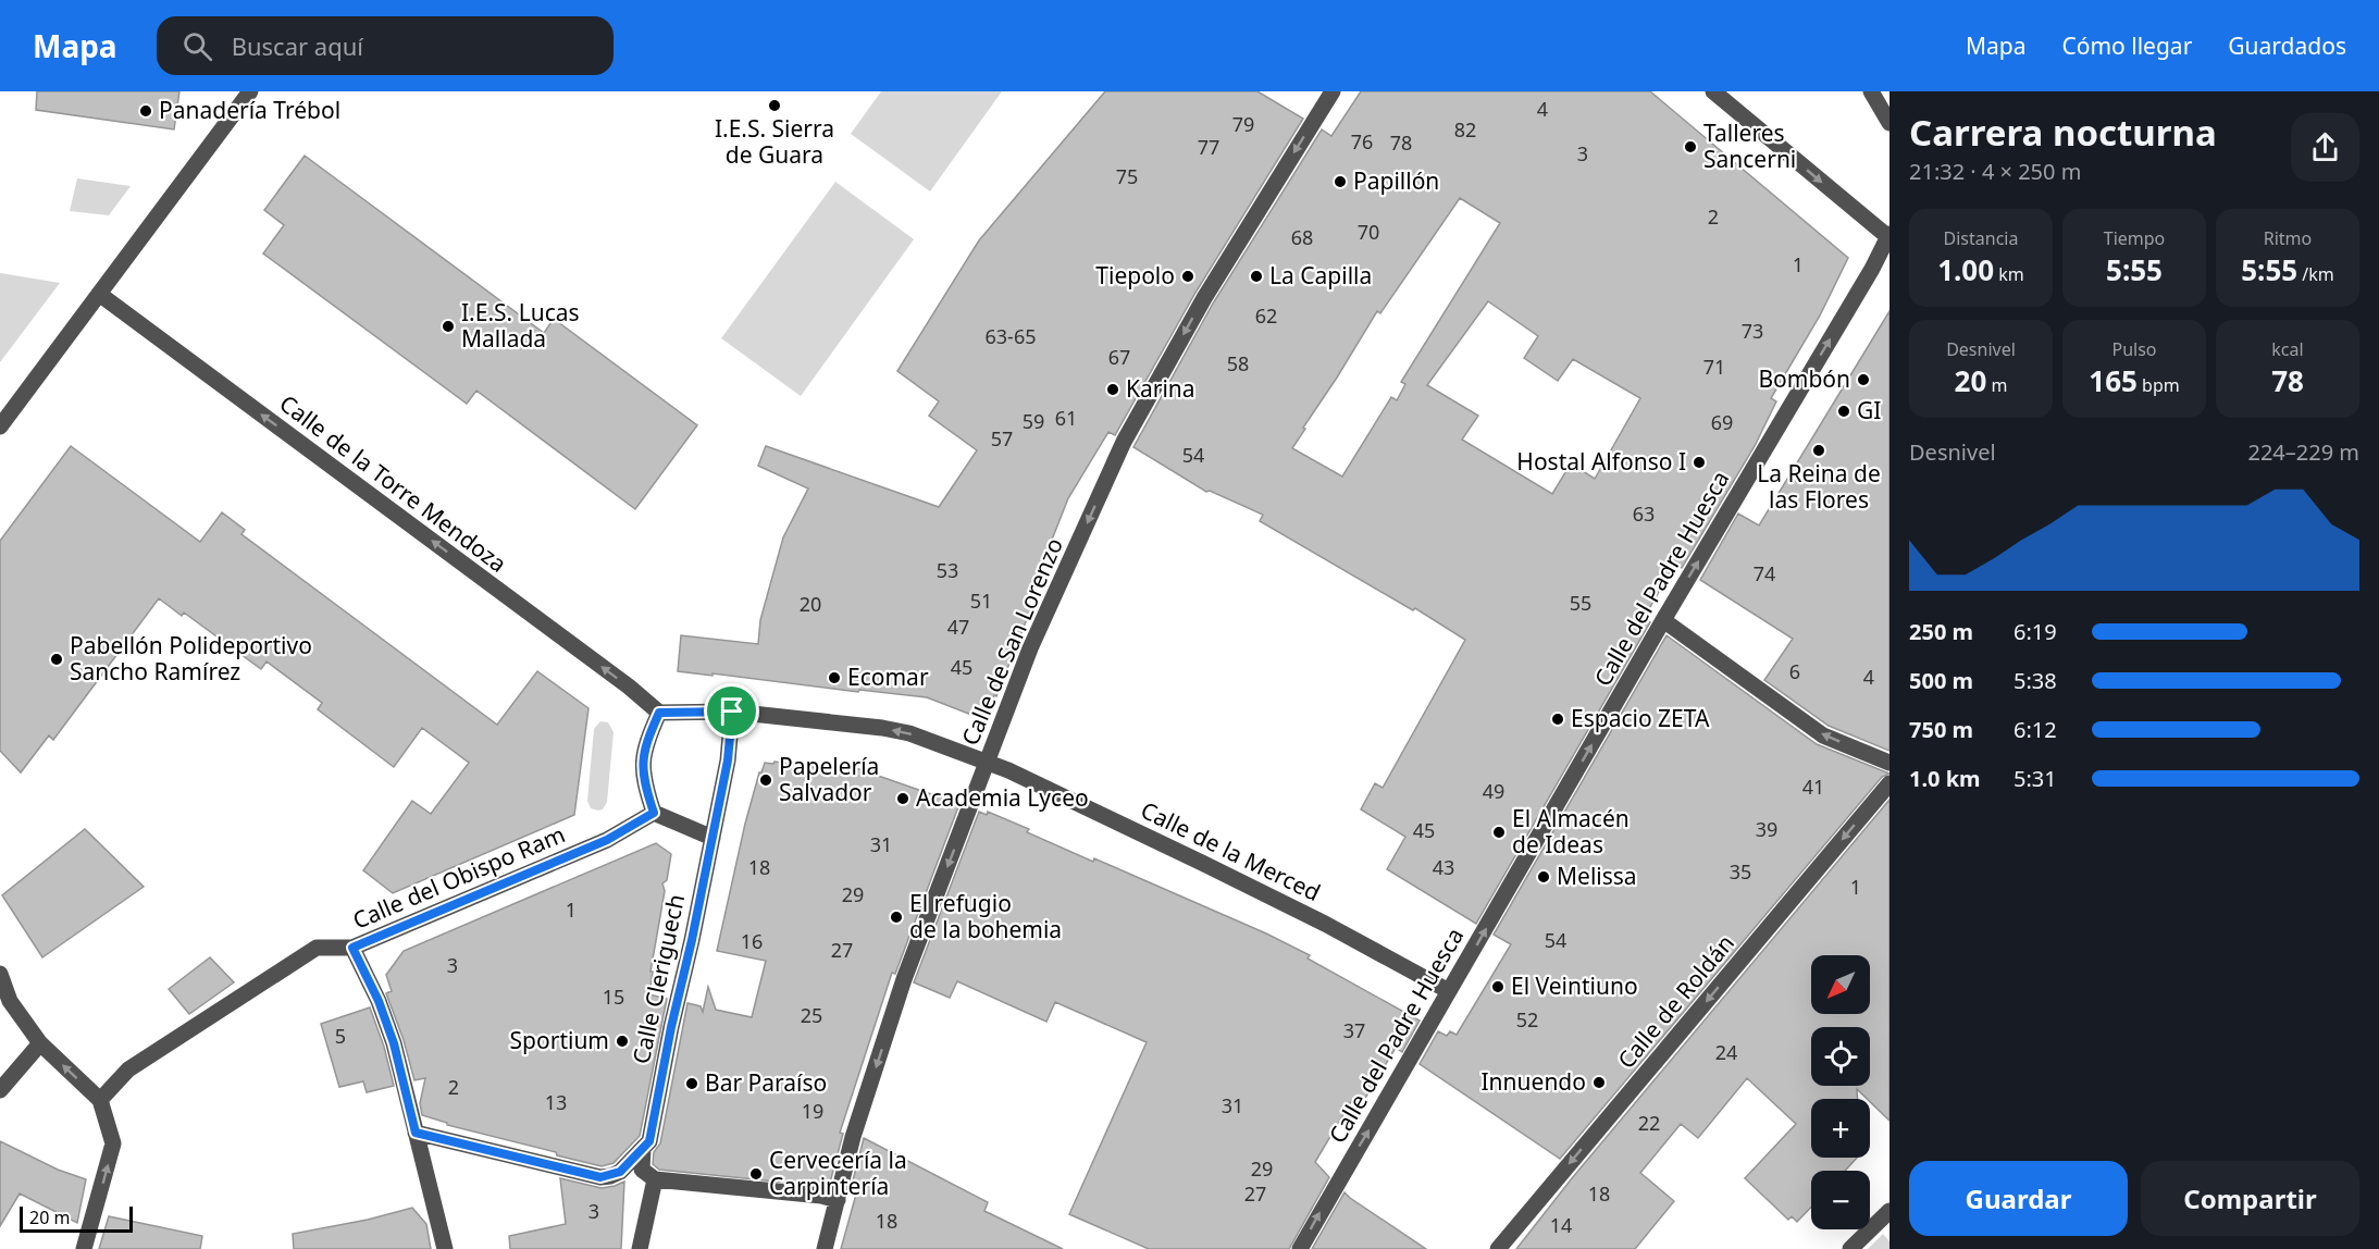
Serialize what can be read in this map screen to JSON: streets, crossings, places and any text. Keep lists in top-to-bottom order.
{
  "streets": {
    "street": [
      "Calle de la Torre Mendoza",
      "Calle del Padre Huesca",
      "Calle de San Lorenzo",
      "Calle de la Merced",
      "Calle del Obispo Ram",
      "Calle Cleriguech",
      "Calle de Roldán"
    ]
  },
  "crossings": [
    ["Calle de la Torre Mendoza", "Calle de la Merced"],
    ["Calle del Padre Huesca", "Calle de la Merced"],
    ["Calle de San Lorenzo", "Calle de la Merced"],
    ["Calle de la Merced", "Calle Cleriguech"]
  ],
  "one_way": [
    "Calle de la Torre Mendoza",
    "Calle del Padre Huesca",
    "Calle de San Lorenzo",
    "Calle de Roldán"
  ],
  "places": [
    "I.E.S. Sierra de Guara",
    "Panadería Trébol",
    "Talleres Sancerni",
    "Papillón",
    "Tiepolo",
    "La Capilla",
    "I.E.S. Lucas Mallada",
    "Bombón",
    "Karina",
    "GI",
    "La Reina de las Flores",
    "Hostal Alfonso I",
    "Pabellón Polideportivo Sancho Ramírez",
    "Ecomar",
    "Espacio ZETA",
    "Papelería Salvador",
    "Academia Lyceo",
    "El Almacén de Ideas",
    "Melissa",
    "El refugio de la bohemia",
    "El Veintiuno",
    "Sportium",
    "Innuendo",
    "Bar Paraíso",
    "Cervecería la Carpintería"
  ],
  "house_numbers": [
    "4",
    "79",
    "82",
    "76",
    "78",
    "77",
    "3",
    "75",
    "2",
    "70",
    "68",
    "1",
    "62",
    "73",
    "63-65",
    "67",
    "58",
    "71",
    "61",
    "59",
    "69",
    "57",
    "54",
    "63",
    "53",
    "74",
    "51",
    "55",
    "20",
    "47",
    "45",
    "6",
    "4",
    "41",
    "49",
    "39",
    "45",
    "31",
    "18",
    "43",
    "35",
    "1",
    "29",
    "1",
    "54",
    "16",
    "27",
    "3",
    "15",
    "25",
    "52",
    "37",
    "5",
    "24",
    "2",
    "13",
    "31",
    "19",
    "22",
    "29",
    "27",
    "18",
    "3",
    "18",
    "14"
  ],
  "scale_bar": "20 m",
  "north": "bottom left",
  "page": {
    "header": "Mapa",
    "search": "Buscar aquí",
    "nav": ["Mapa", "Cómo llegar", "Guardados"],
    "heading": ["Carrera nocturna", "21:32 · 4 × 250 m"],
    "stats": [
      ["Distancia", "1.00 km"],
      ["Tiempo", "5:55"],
      ["Ritmo", "5:55 /km"],
      ["Desnivel", "20 m"],
      ["Pulso", "165 bpm"],
      ["kcal", "78"]
    ],
    "chart": ["Desnivel", "224–229 m"],
    "list": [
      {
        "name": "250 m",
        "note": "6:19"
      },
      {
        "name": "500 m",
        "note": "5:38"
      },
      {
        "name": "750 m",
        "note": "6:12"
      },
      {
        "name": "1.0 km",
        "note": "5:31"
      }
    ],
    "map_buttons": ["+", "−"],
    "buttons": ["Guardar", "Compartir"],
    "scale": "20 m"
  }
}
